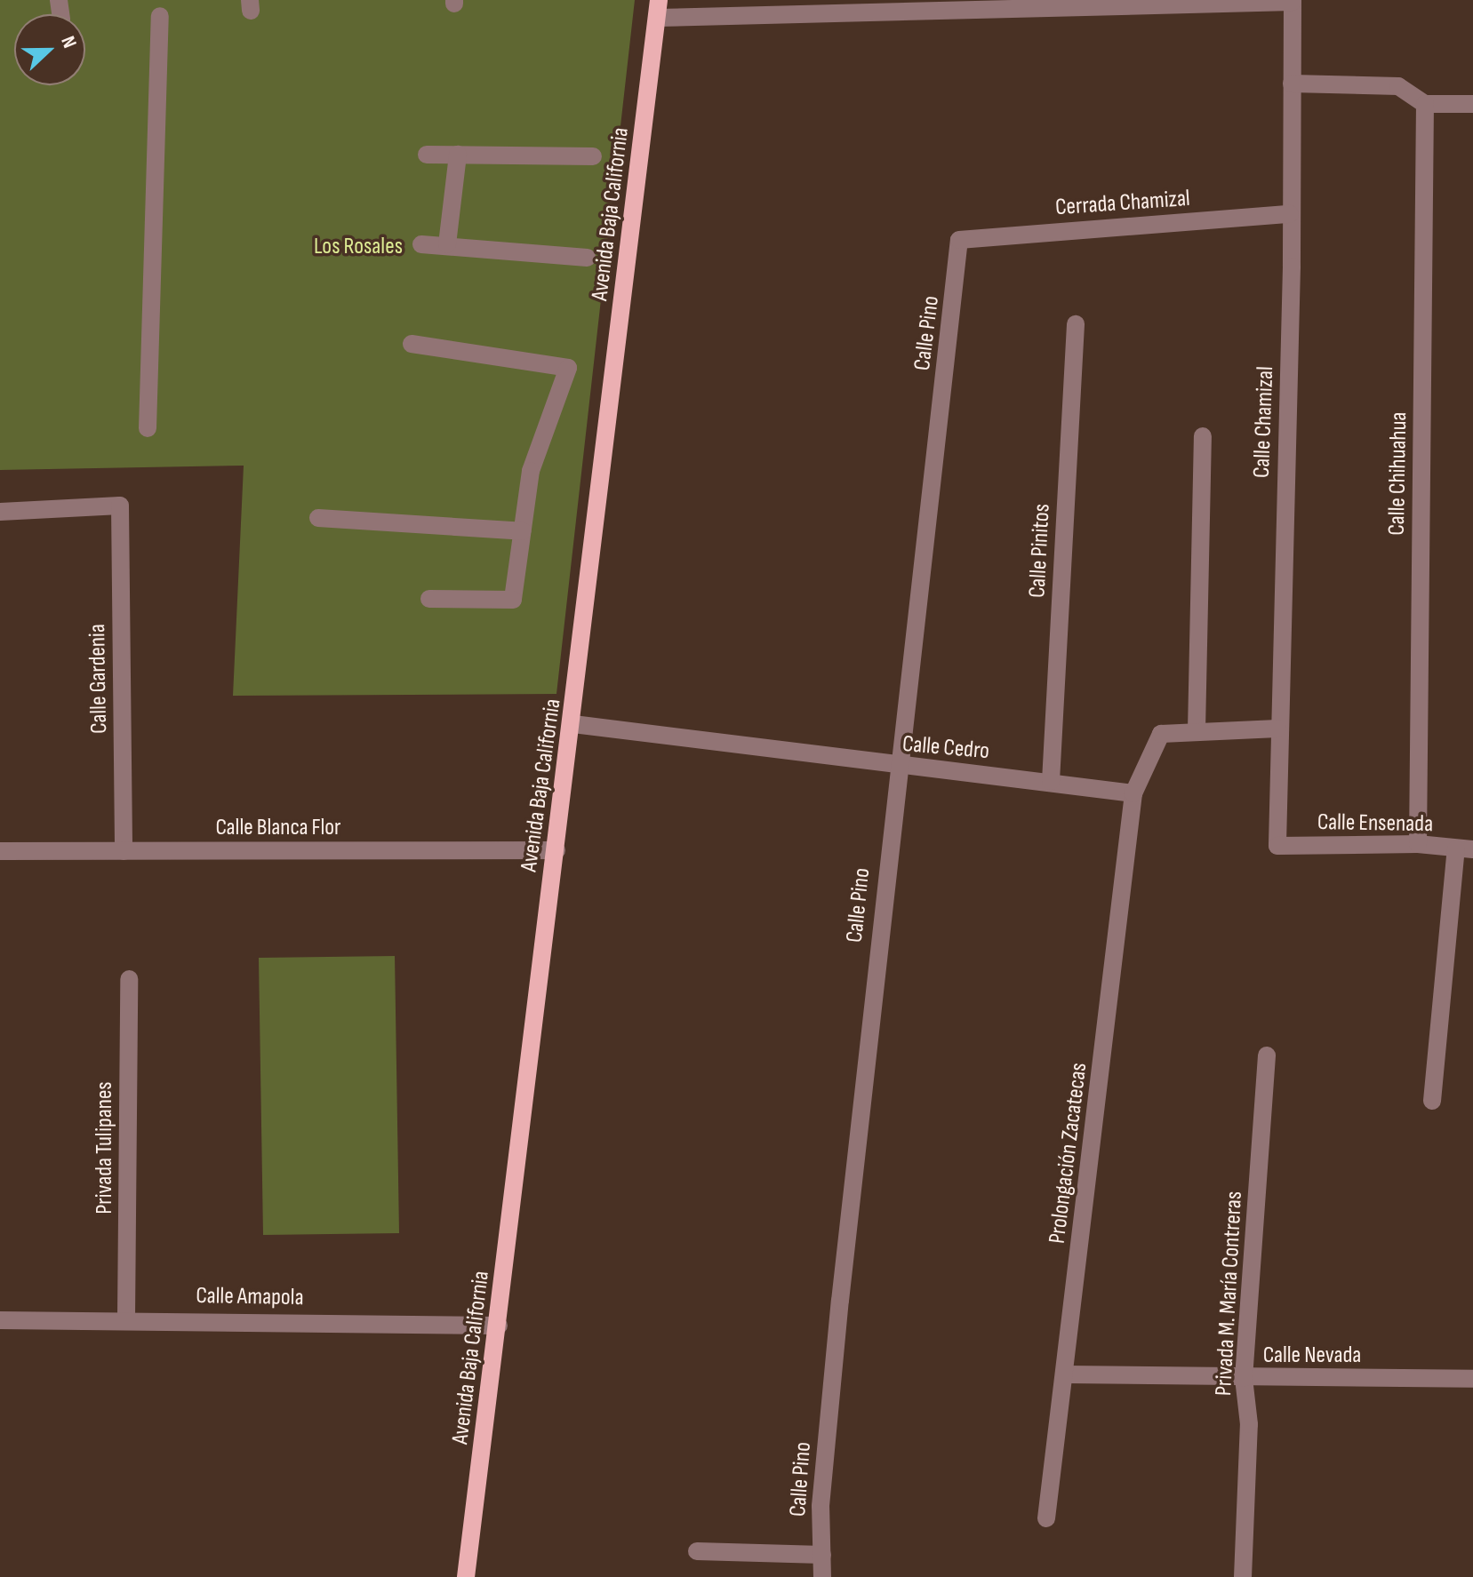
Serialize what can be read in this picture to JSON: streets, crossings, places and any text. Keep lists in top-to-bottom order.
{
  "streets": {
    "main road": ["Avenida Baja California"],
    "street": [
      "Cerrada Chamizal",
      "Calle Pino",
      "Calle Chamizal",
      "Calle Chihuahua",
      "Calle Pinitos",
      "Calle Gardenia",
      "Calle Cedro",
      "Calle Ensenada",
      "Calle Blanca Flor",
      "Privada Tulipanes",
      "Prolongación Zacatecas",
      "Privada M. María Contreras",
      "Calle Amapola",
      "Calle Nevada"
    ]
  },
  "crossings": [
    ["Cerrada Chamizal", "Calle Pino"],
    ["Cerrada Chamizal", "Calle Chamizal"],
    ["Avenida Baja California", "Calle Cedro"],
    ["Avenida Baja California", "Calle Blanca Flor"],
    ["Avenida Baja California", "Calle Amapola"],
    ["Calle Pino", "Calle Cedro"],
    ["Calle Chamizal", "Calle Ensenada"],
    ["Calle Chihuahua", "Calle Ensenada"],
    ["Calle Pinitos", "Calle Cedro"],
    ["Calle Gardenia", "Calle Blanca Flor"],
    ["Calle Cedro", "Prolongación Zacatecas"],
    ["Privada Tulipanes", "Calle Amapola"],
    ["Prolongación Zacatecas", "Calle Nevada"],
    ["Privada M. María Contreras", "Calle Nevada"]
  ],
  "parks": ["Los Rosales"],
  "north": "right"
}
